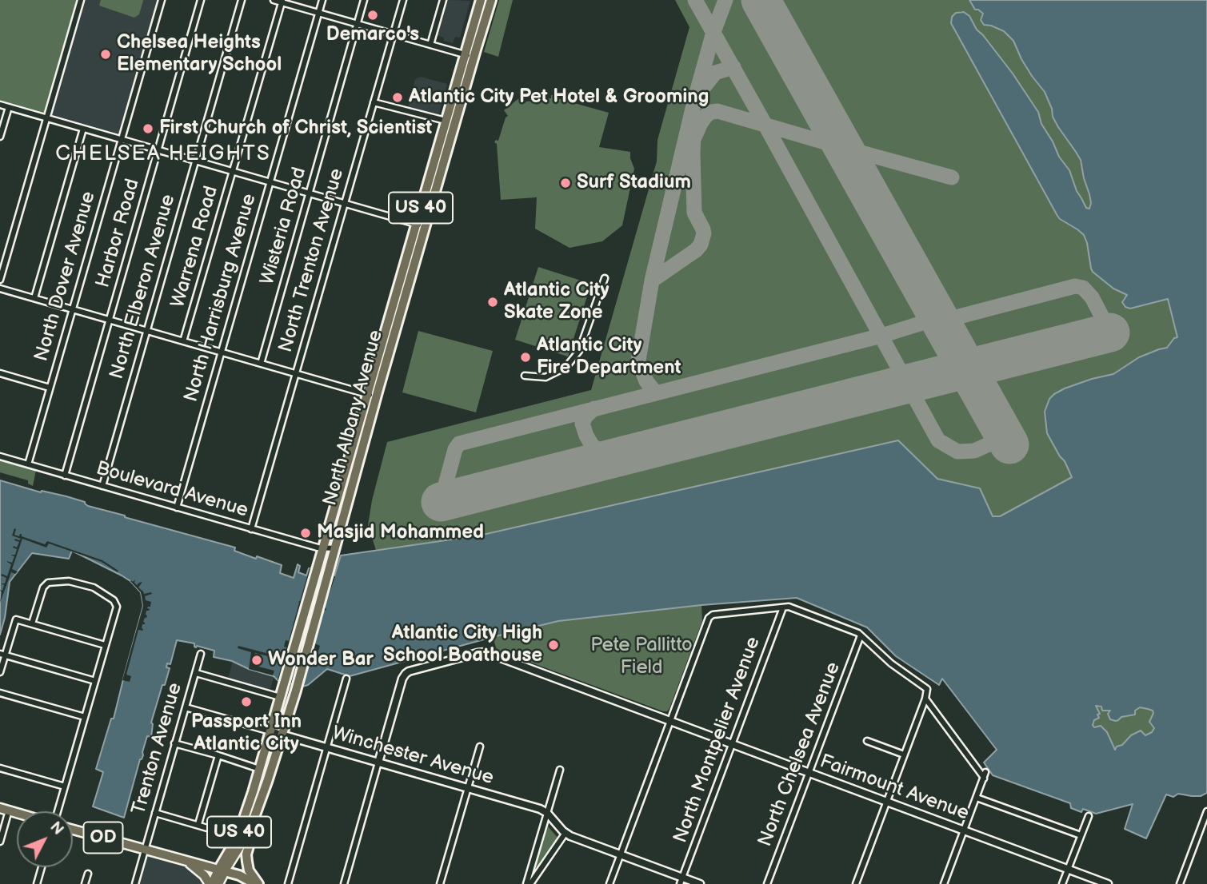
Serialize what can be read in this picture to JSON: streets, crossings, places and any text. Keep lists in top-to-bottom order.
{
  "streets": {
    "highway": ["US 40", "North Albany Avenue", "OD"],
    "street": [
      "Wisteria Road",
      "Harbor Road",
      "Warrena Road",
      "North Trenton Avenue",
      "North Dover Avenue",
      "North Elberon Avenue",
      "North Harrisburg Avenue",
      "Boulevard Avenue",
      "North Montpelier Avenue",
      "Trenton Avenue",
      "North Chelsea Avenue",
      "Winchester Avenue",
      "Fairmount Avenue"
    ]
  },
  "crossings": [
    ["US 40", "North Albany Avenue"],
    ["US 40", "OD"],
    ["Harbor Road", "Boulevard Avenue"],
    ["North Trenton Avenue", "Boulevard Avenue"],
    ["North Dover Avenue", "Boulevard Avenue"],
    ["North Elberon Avenue", "Boulevard Avenue"],
    ["North Harrisburg Avenue", "Boulevard Avenue"],
    ["North Albany Avenue", "Boulevard Avenue"],
    ["North Albany Avenue", "Winchester Avenue"],
    ["North Albany Avenue", "OD"],
    ["North Montpelier Avenue", "Winchester Avenue"],
    ["North Montpelier Avenue", "Fairmount Avenue"],
    ["Trenton Avenue", "Winchester Avenue"],
    ["Trenton Avenue", "OD"],
    ["North Chelsea Avenue", "Fairmount Avenue"],
    ["Winchester Avenue", "Fairmount Avenue"]
  ],
  "districts": ["CHELSEA HEIGHTS"],
  "parks": ["Pete Pallitto Field"],
  "places": [
    "Demarco's",
    "Chelsea Heights Elementary School",
    "Atlantic City Pet Hotel & Grooming",
    "First Church of Christ, Scientist",
    "Surf Stadium",
    "Atlantic City Skate Zone",
    "Atlantic City Fire Department",
    "Masjid Mohammed",
    "Atlantic City High School Boathouse",
    "Wonder Bar",
    "Passport Inn Atlantic City"
  ],
  "north": "top right"
}
